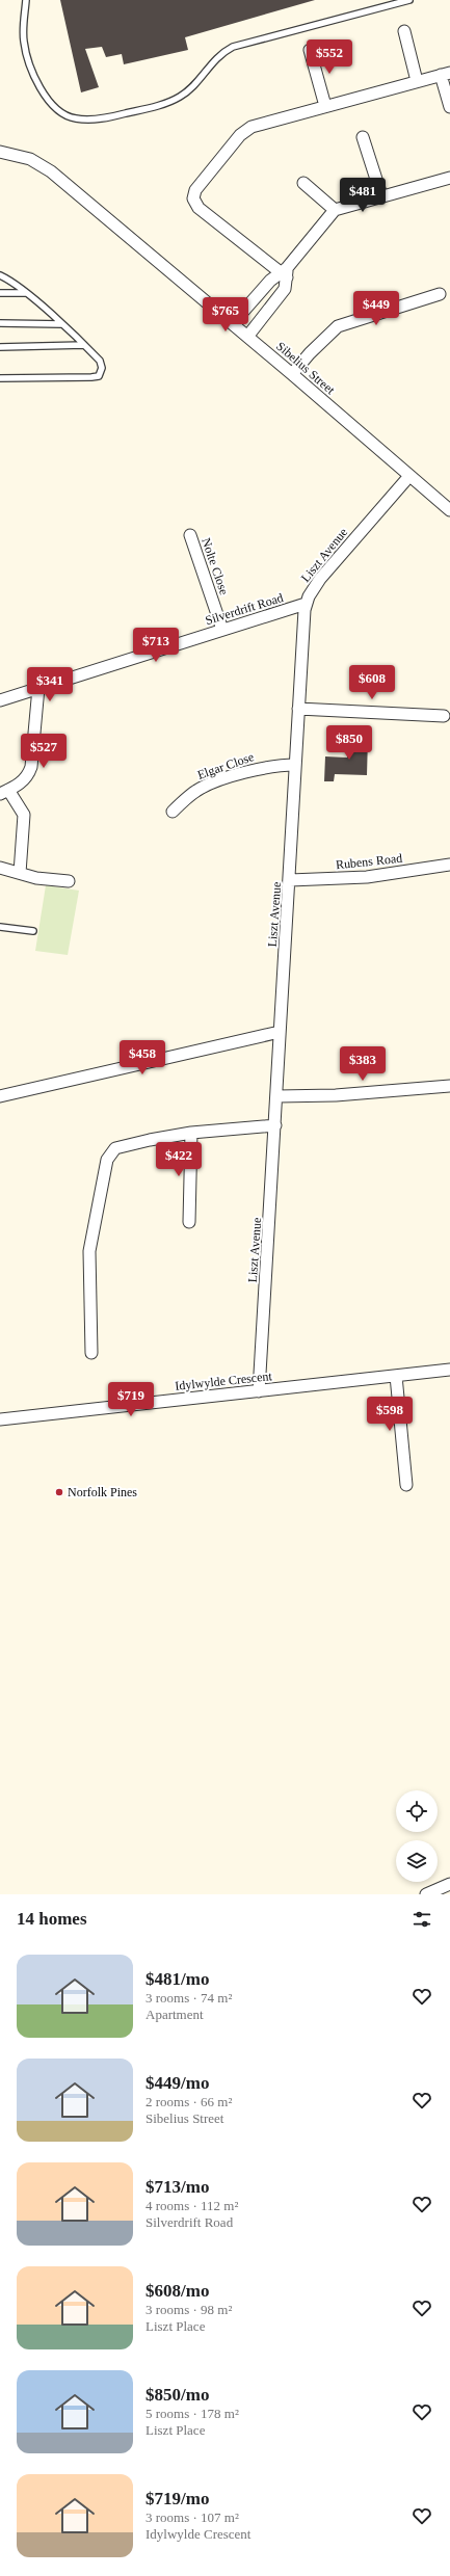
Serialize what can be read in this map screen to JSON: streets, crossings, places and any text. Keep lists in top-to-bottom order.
{
  "streets": {
    "street": [
      "Sibelius Street",
      "Liszt Avenue",
      "Nolte Close",
      "Silverdrift Road",
      "Elgar Close",
      "Rubens Road",
      "Idylwylde Crescent"
    ]
  },
  "crossings": [
    ["Sibelius Street", "Liszt Avenue"],
    ["Liszt Avenue", "Silverdrift Road"],
    ["Liszt Avenue", "Elgar Close"],
    ["Liszt Avenue", "Rubens Road"],
    ["Liszt Avenue", "Idylwylde Crescent"],
    ["Nolte Close", "Silverdrift Road"]
  ],
  "places": ["Norfolk Pines"],
  "page": {
    "price": [
      "$552",
      "$481",
      "$449",
      "$765",
      "$713",
      "$608",
      "$341",
      "$850",
      "$527",
      "$458",
      "$383",
      "$422",
      "$719",
      "$598"
    ],
    "heading": "14 homes",
    "list": [
      {
        "name": "$481/mo",
        "note": "3 rooms · 74 m² · Apartment"
      },
      {
        "name": "$449/mo",
        "note": "2 rooms · 66 m² · Sibelius Street"
      },
      {
        "name": "$713/mo",
        "note": "4 rooms · 112 m² · Silverdrift Road"
      },
      {
        "name": "$608/mo",
        "note": "3 rooms · 98 m² · Liszt Place"
      },
      {
        "name": "$850/mo",
        "note": "5 rooms · 178 m² · Liszt Place"
      },
      {
        "name": "$719/mo",
        "note": "3 rooms · 107 m² · Idylwylde Crescent"
      }
    ]
  }
}
